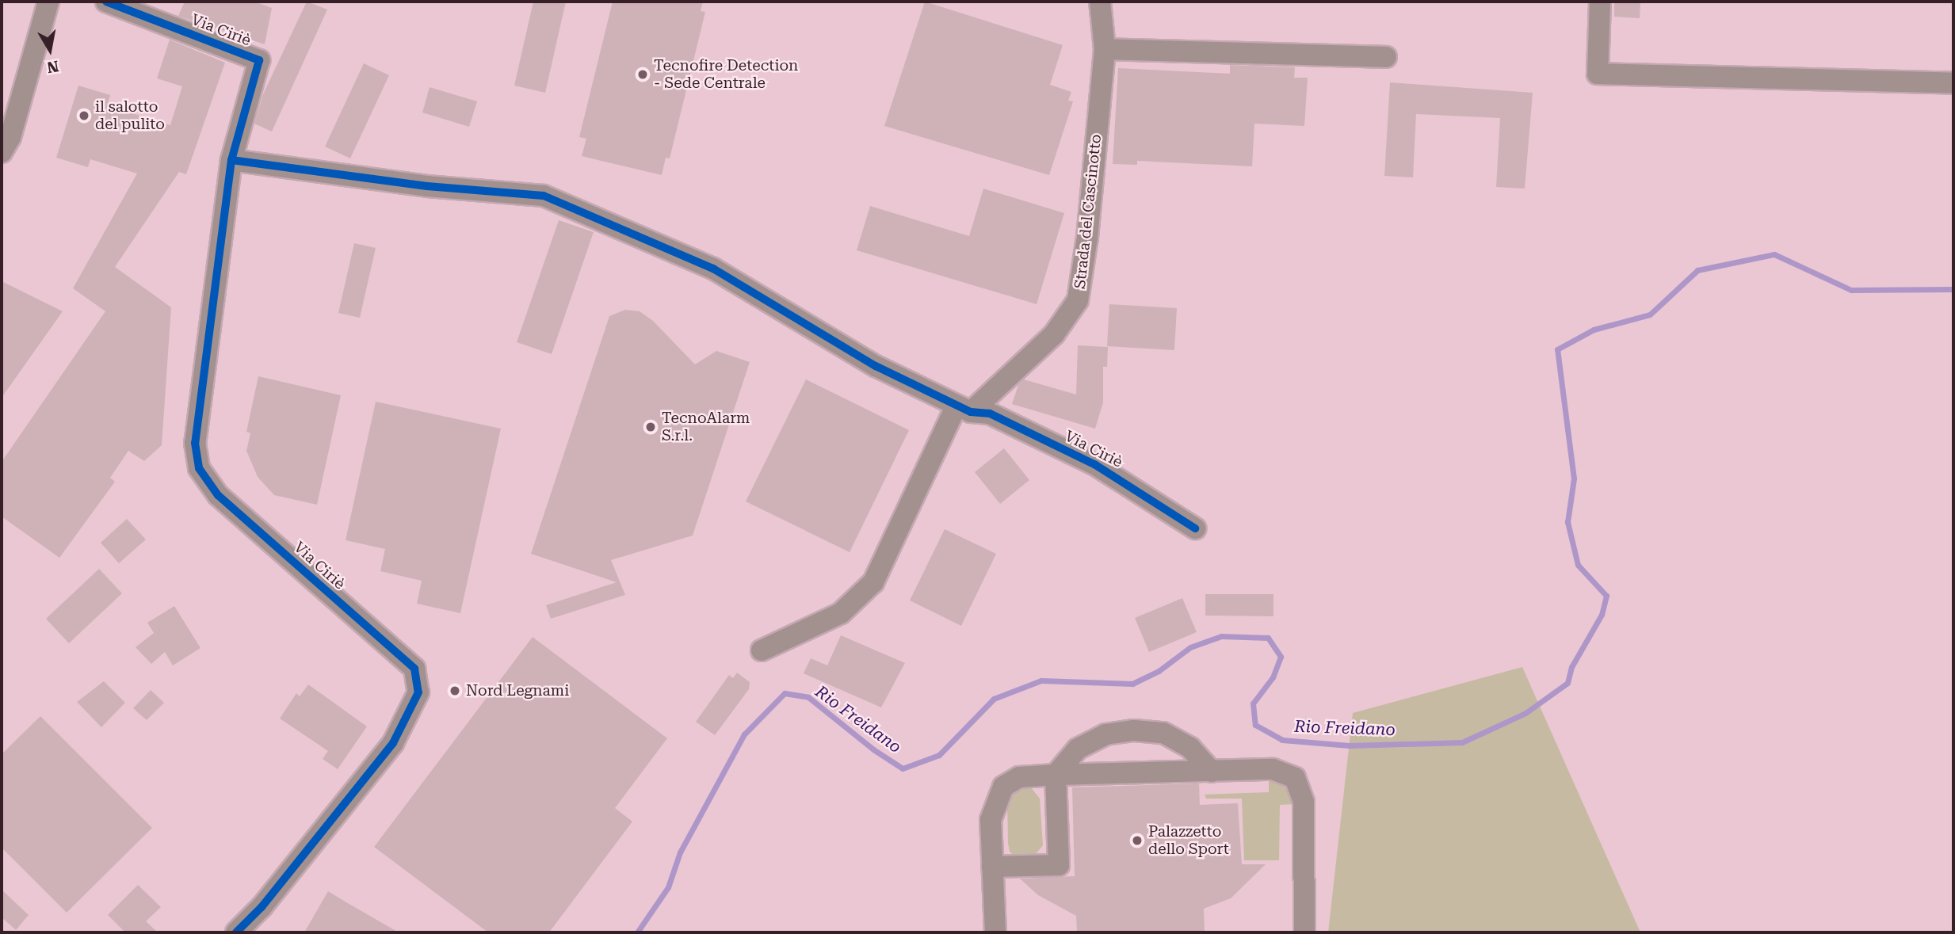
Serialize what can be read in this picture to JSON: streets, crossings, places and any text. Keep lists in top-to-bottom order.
{
  "streets": {
    "street": ["Via Ciriè", "Strada del Cascinotto"]
  },
  "crossings": [
    ["Via Ciriè", "Strada del Cascinotto"]
  ],
  "water": ["Rio Freidano"],
  "places": [
    "Tecnofire Detection - Sede Centrale",
    "il salotto del pulito",
    "TecnoAlarm S.r.l.",
    "Nord Legnami",
    "Palazzetto dello Sport"
  ],
  "north": "bottom"
}
